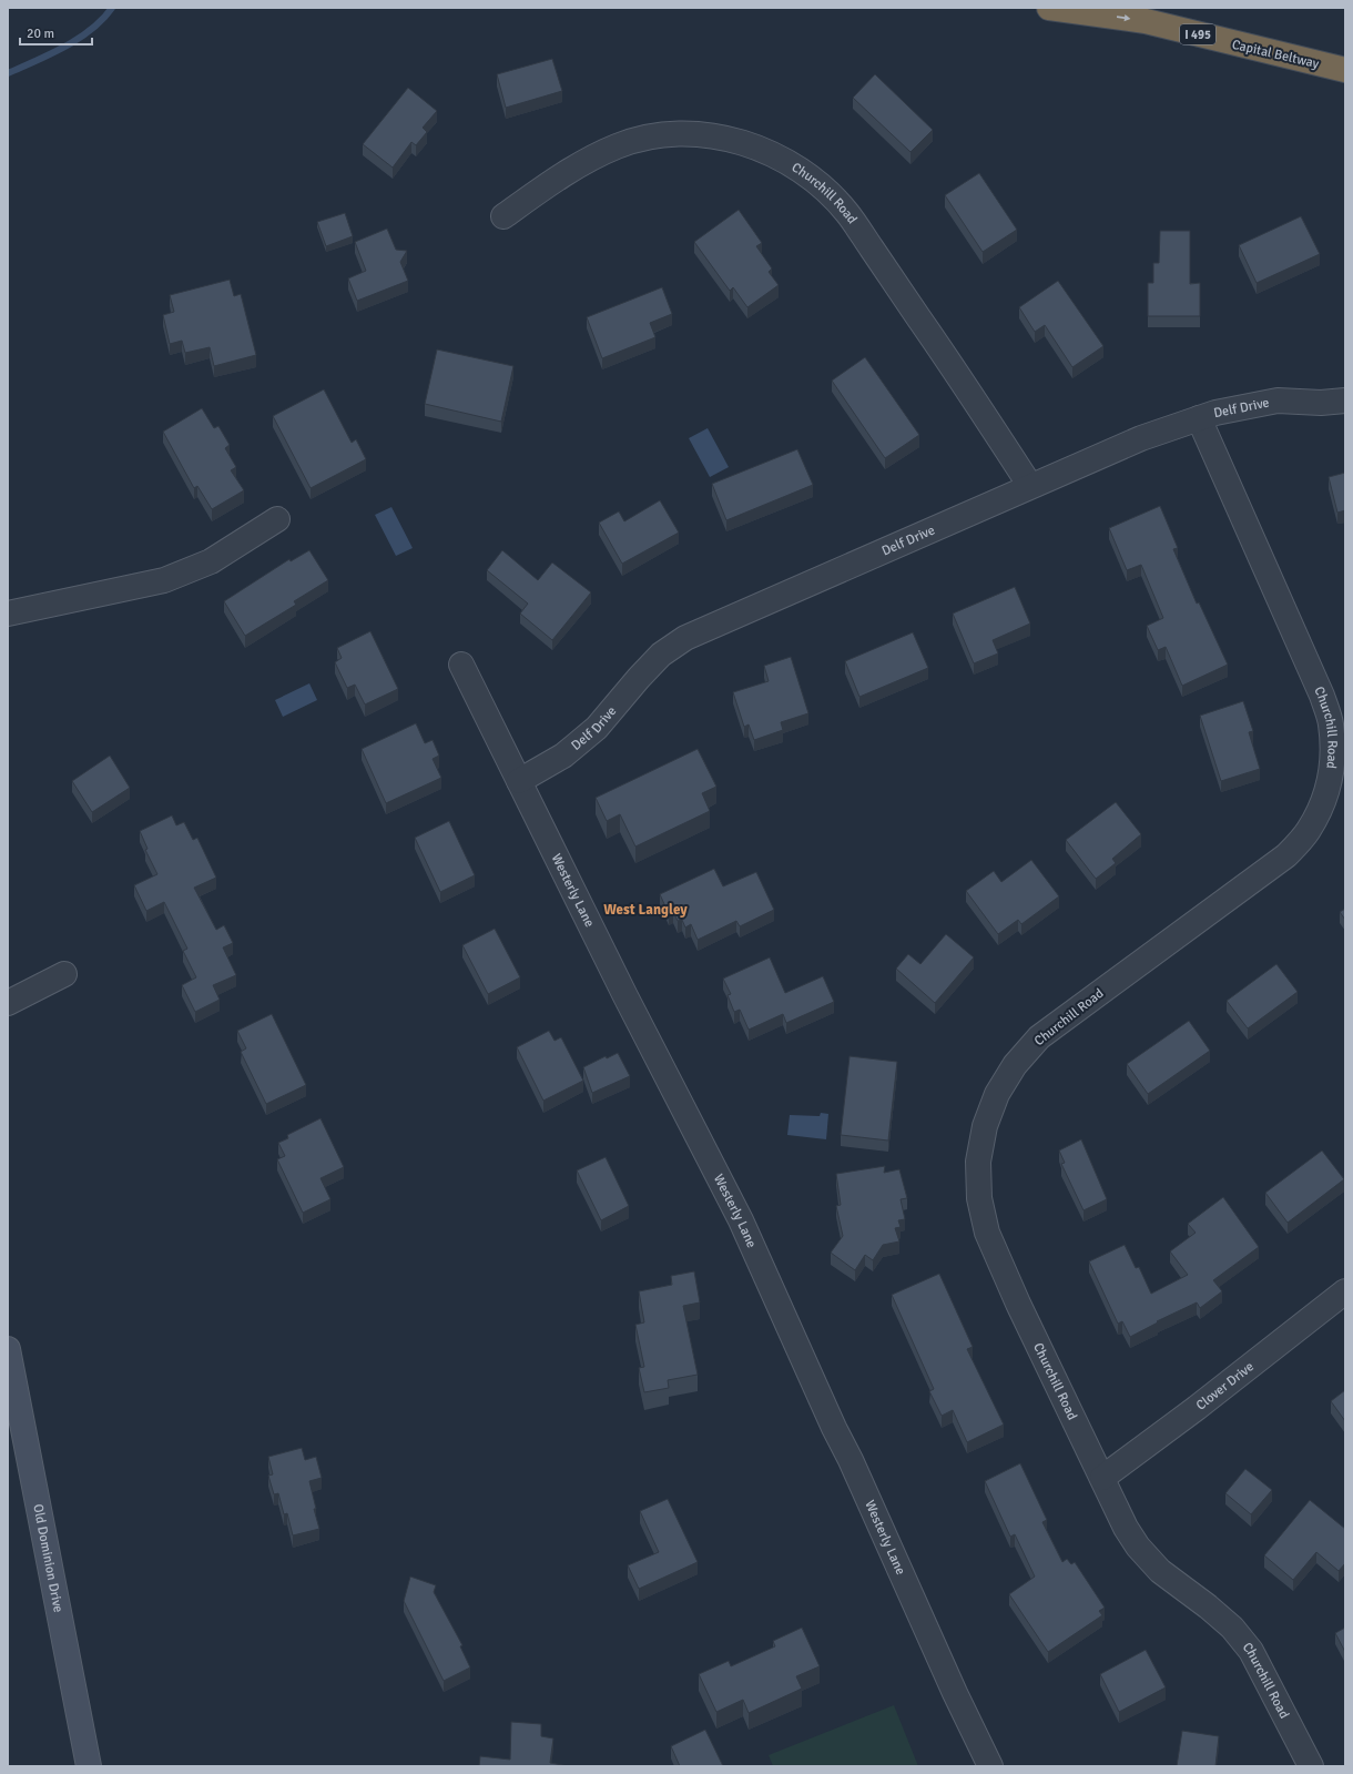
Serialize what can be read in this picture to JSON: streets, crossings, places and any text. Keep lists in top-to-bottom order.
{
  "streets": {
    "highway": ["I 495", "Capital Beltway"],
    "main road": ["Old Dominion Drive"],
    "street": [
      "Churchill Road",
      "Delf Drive",
      "Westerly Lane",
      "Clover Drive"
    ]
  },
  "crossings": [
    ["Churchill Road", "Delf Drive"],
    ["Churchill Road", "Clover Drive"],
    ["Delf Drive", "Westerly Lane"]
  ],
  "one_way": ["Capital Beltway"],
  "districts": ["West Langley"],
  "scale_bar": "20 m"
}
